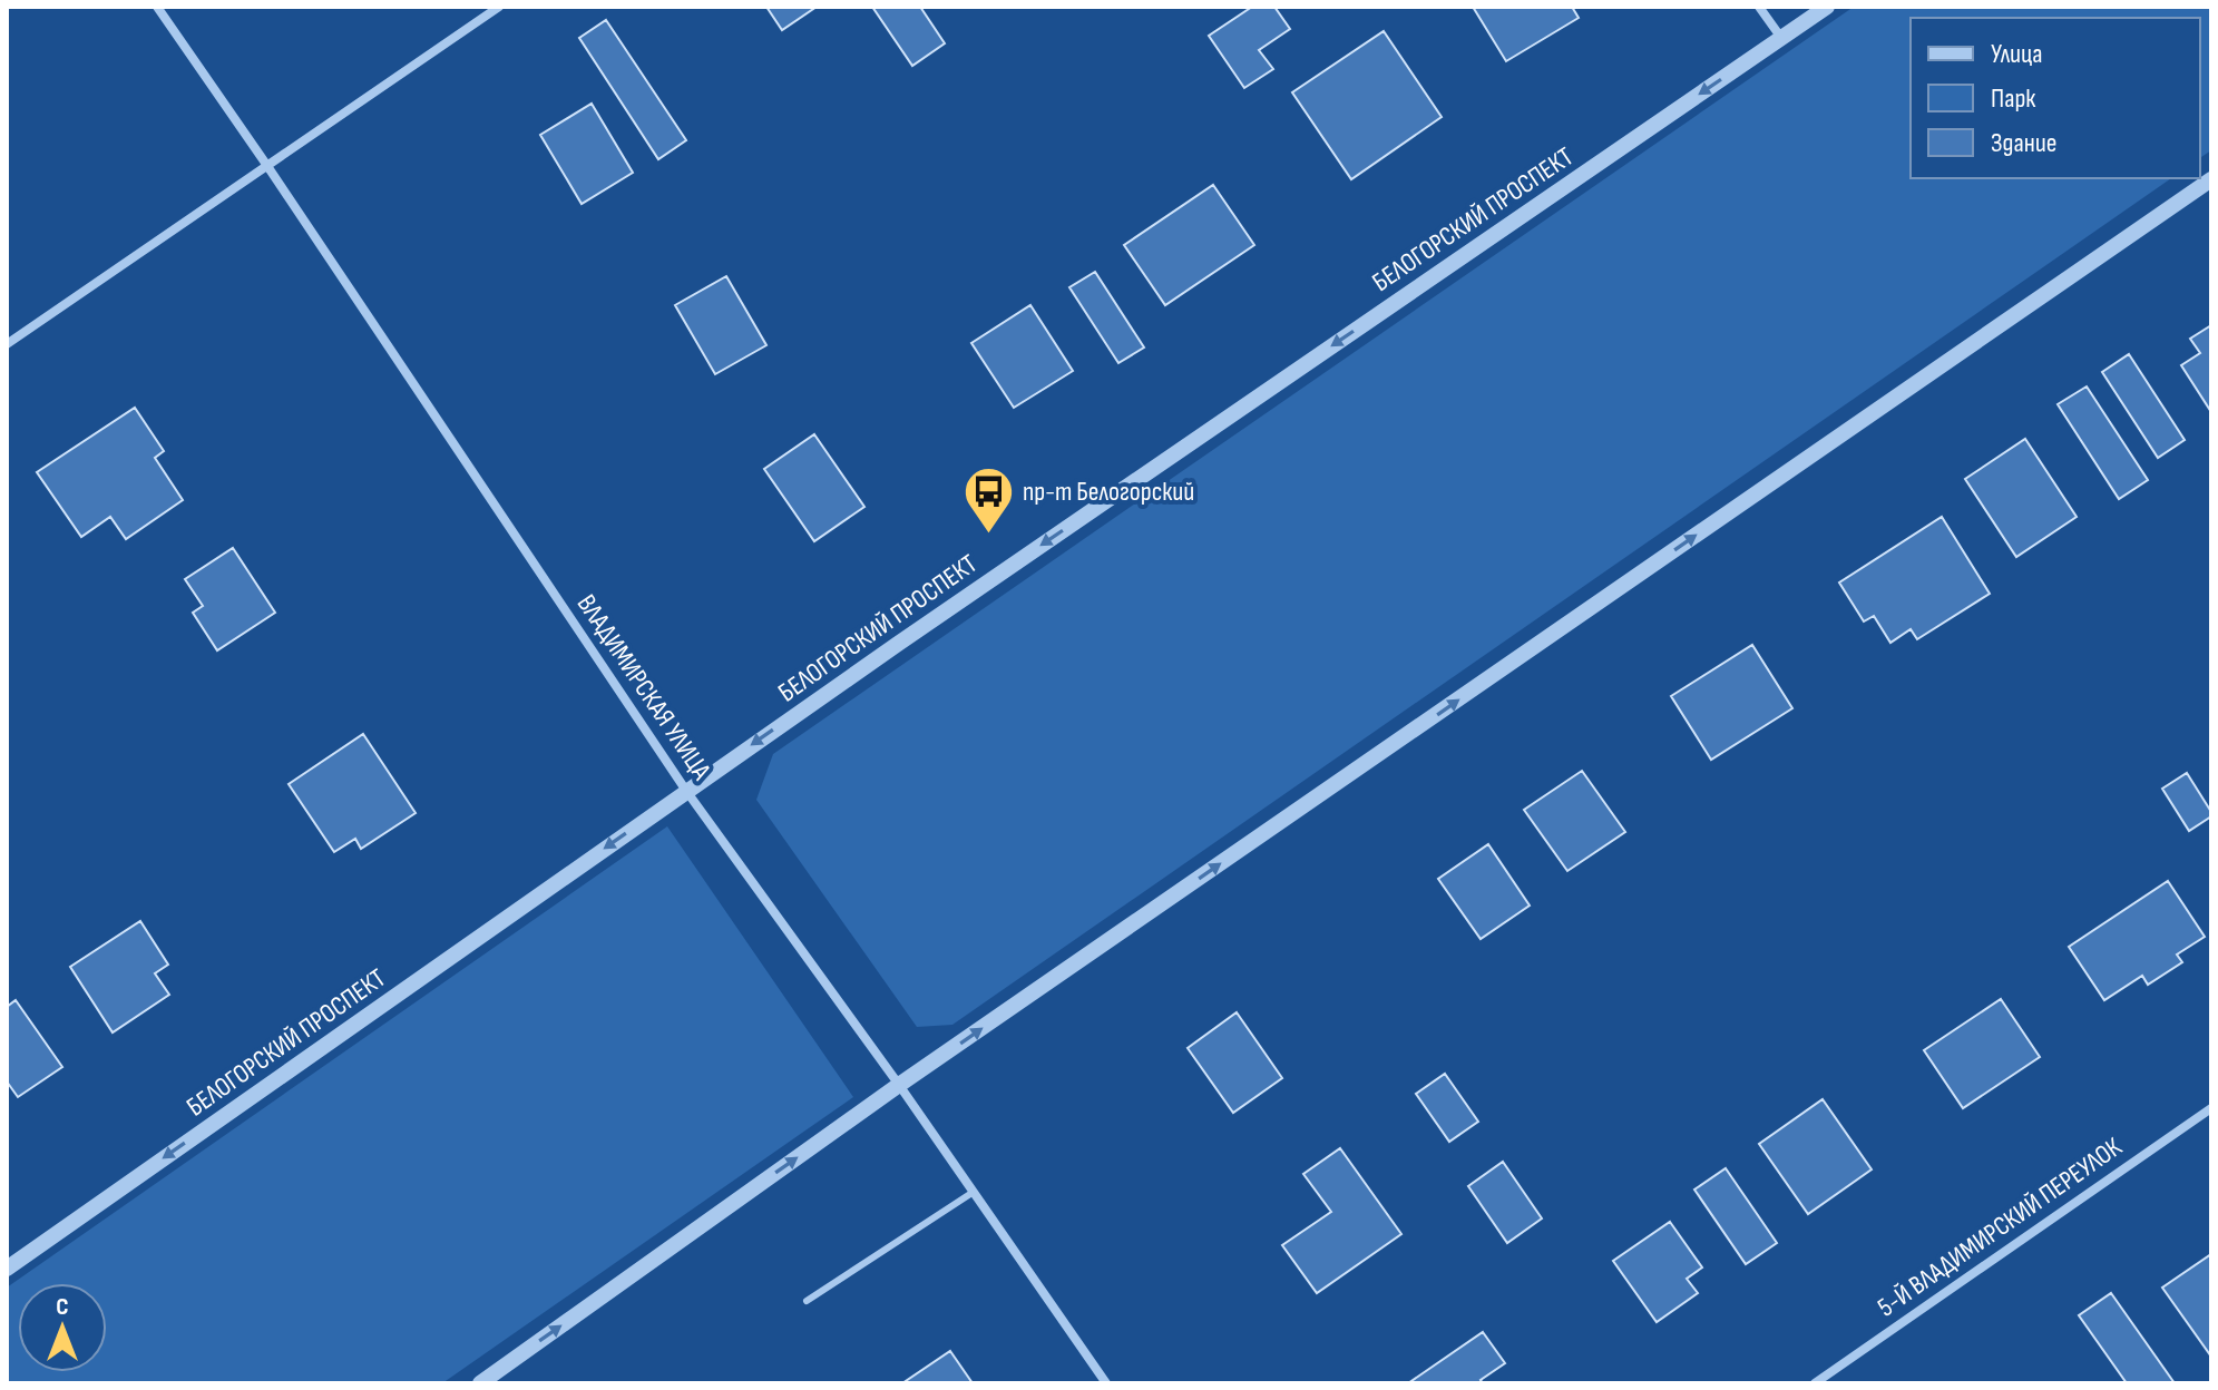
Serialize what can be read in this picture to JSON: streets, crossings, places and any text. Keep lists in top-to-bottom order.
{
  "streets": {
    "street": ["БЕЛОГОРСКИЙ ПРОСПЕКТ", "ВЛАДИМИРСКАЯ УЛИЦА", "5-Й ВЛАДИМИРСКИЙ ПЕРЕУЛОК"]
  },
  "crossings": [
    ["БЕЛОГОРСКИЙ ПРОСПЕКТ", "ВЛАДИМИРСКАЯ УЛИЦА"]
  ],
  "one_way": ["БЕЛОГОРСКИЙ ПРОСПЕКТ"],
  "places": {
    "bus stop": ["пр-т Белогорский"]
  },
  "legend": ["Улица", "Парк", "Здание"],
  "north": "top"
}
